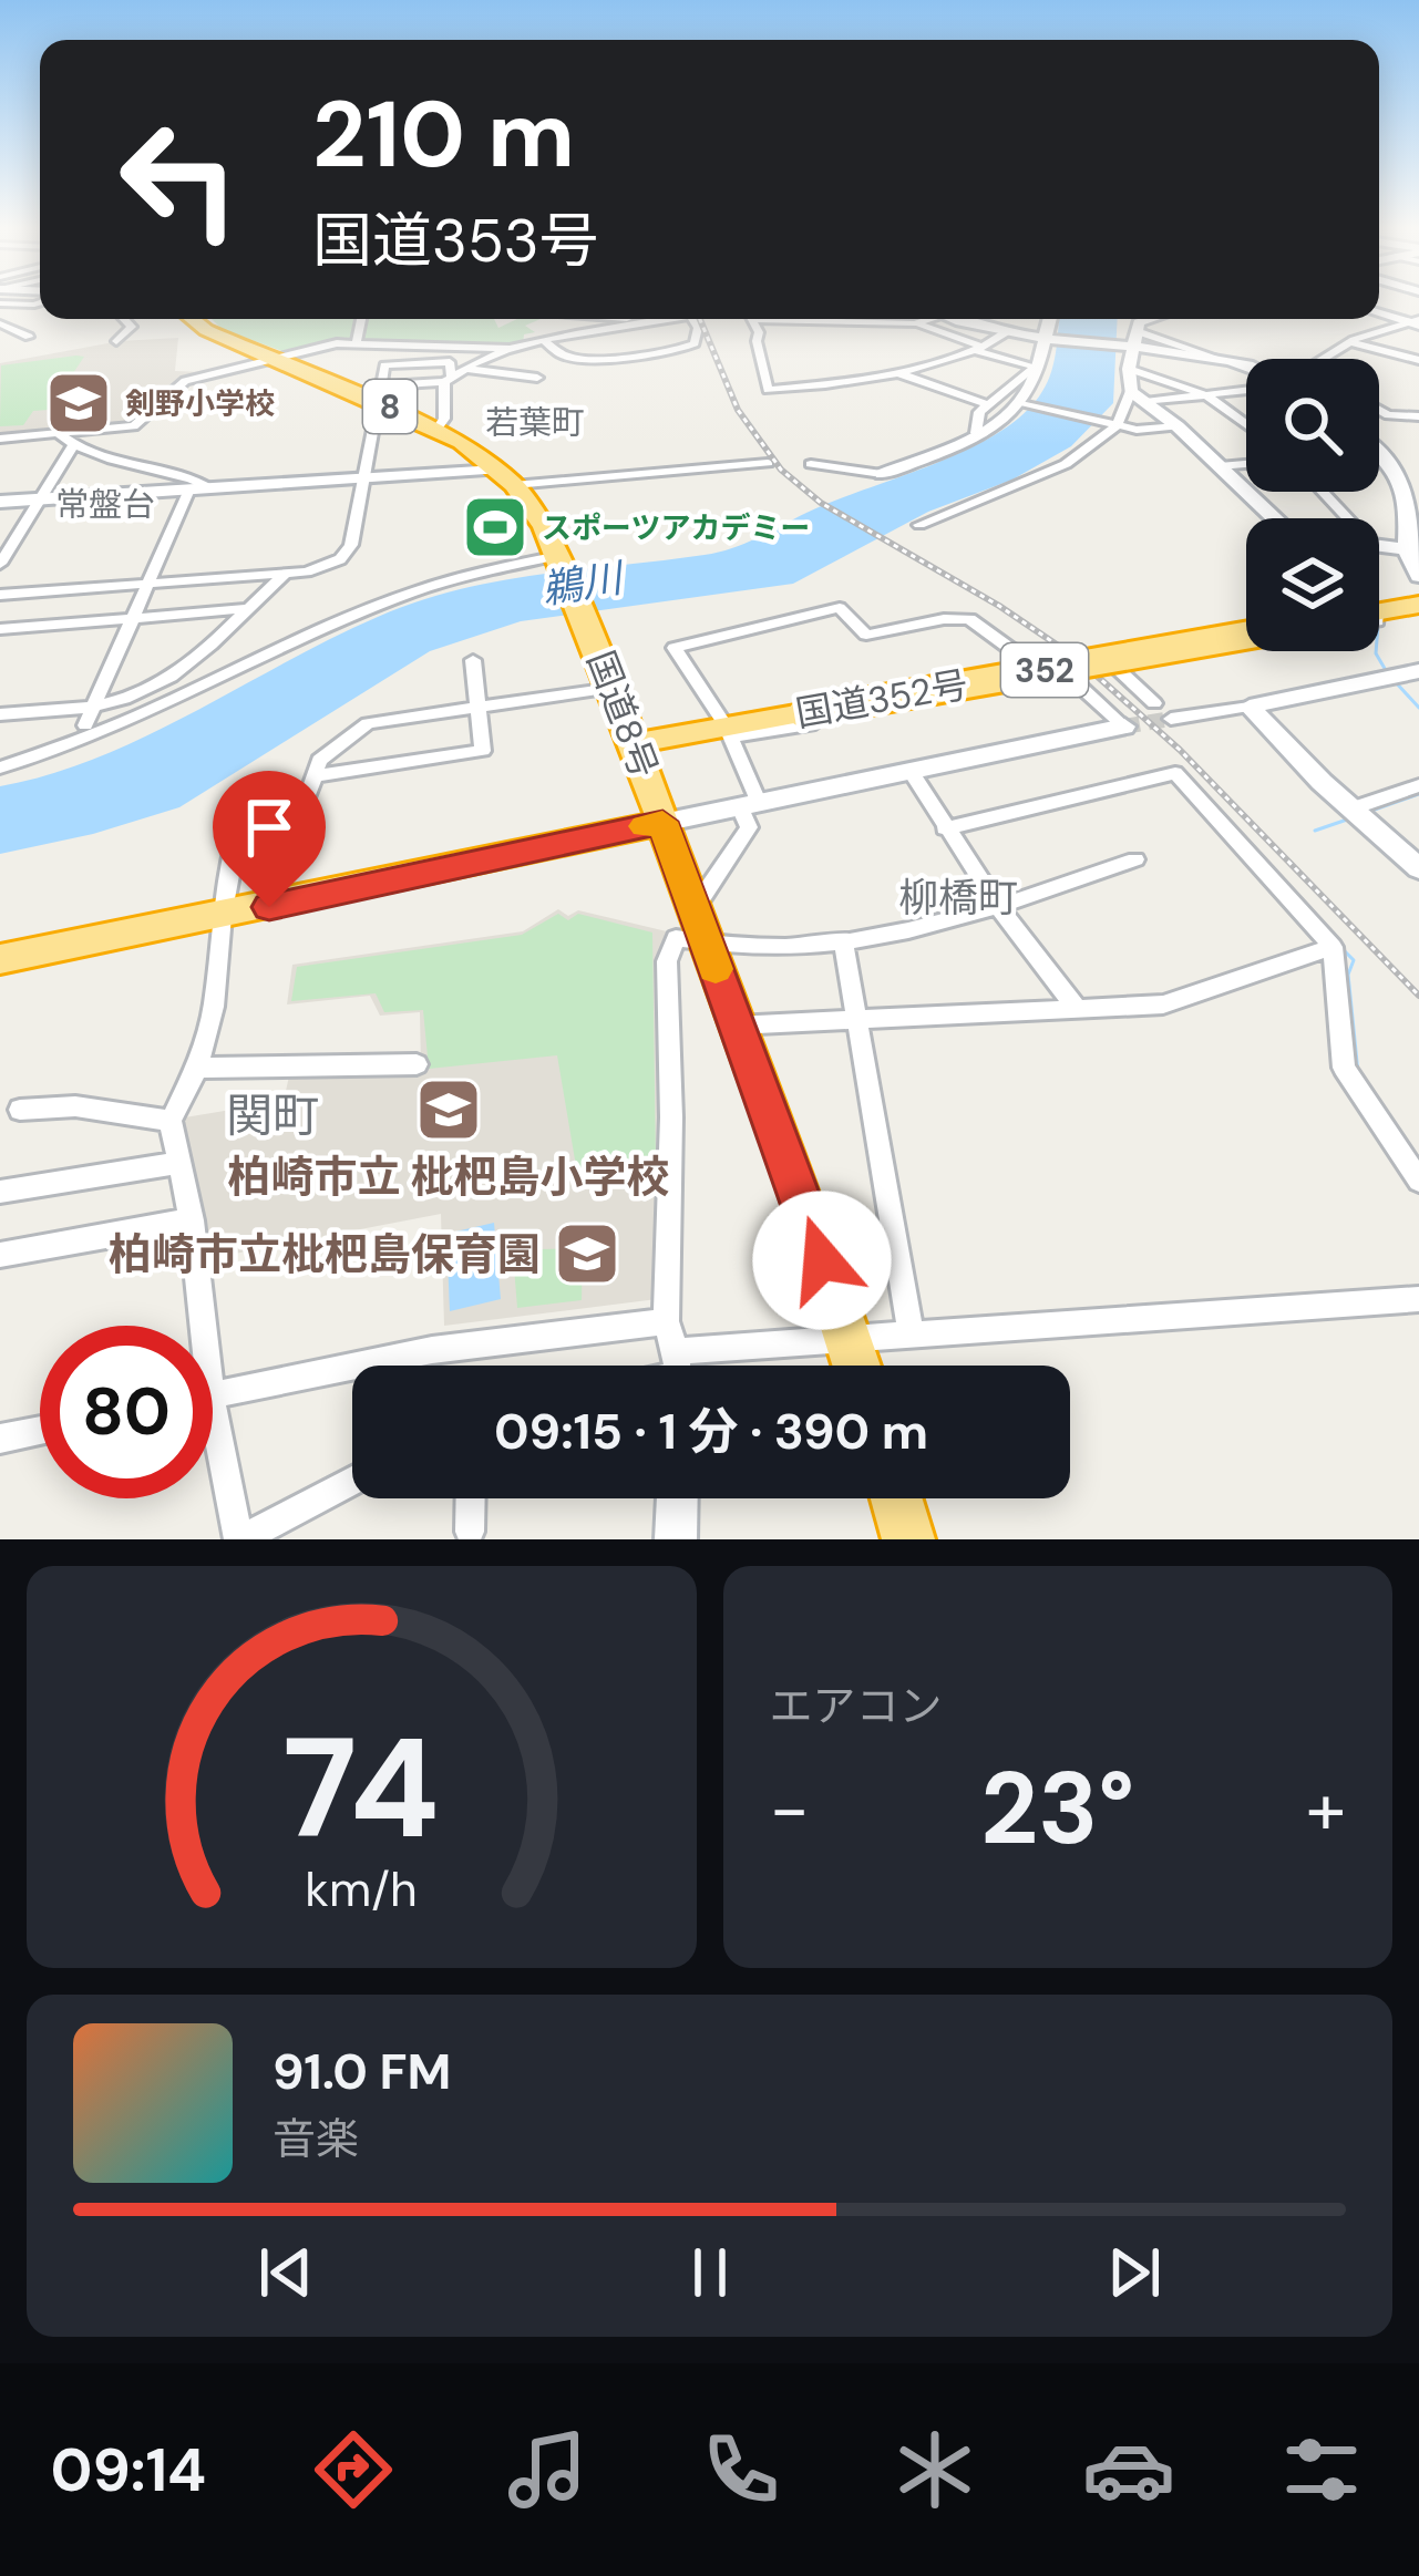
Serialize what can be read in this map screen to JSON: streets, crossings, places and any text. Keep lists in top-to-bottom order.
{
  "streets": {
    "highway": [
      "8",
      "352",
      "国道352号",
      "国道8号"
    ]
  },
  "crossings": [
    ["国道352号", "国道8号"]
  ],
  "districts": [
    "若葉町",
    "常盤台",
    "柳橋町",
    "関町"
  ],
  "water": ["鵜川"],
  "places": {
    "school or university": ["剣野小学校", "柏崎市立 枇杷島小学校", "柏崎市立枇杷島保育園"],
    "sports": ["スポーツアカデミー"]
  },
  "page": {
    "turn": ["210 m", "国道353号"],
    "limit": "80",
    "trip": "09:15 · 1 分 · 390 m",
    "tile": "エアコン",
    "heat": ["−", "23°", "+"],
    "song": ["91.0 FM", "音楽"],
    "tabs": "09:14",
    "gauge": ["74", "km/h"]
  }
}
